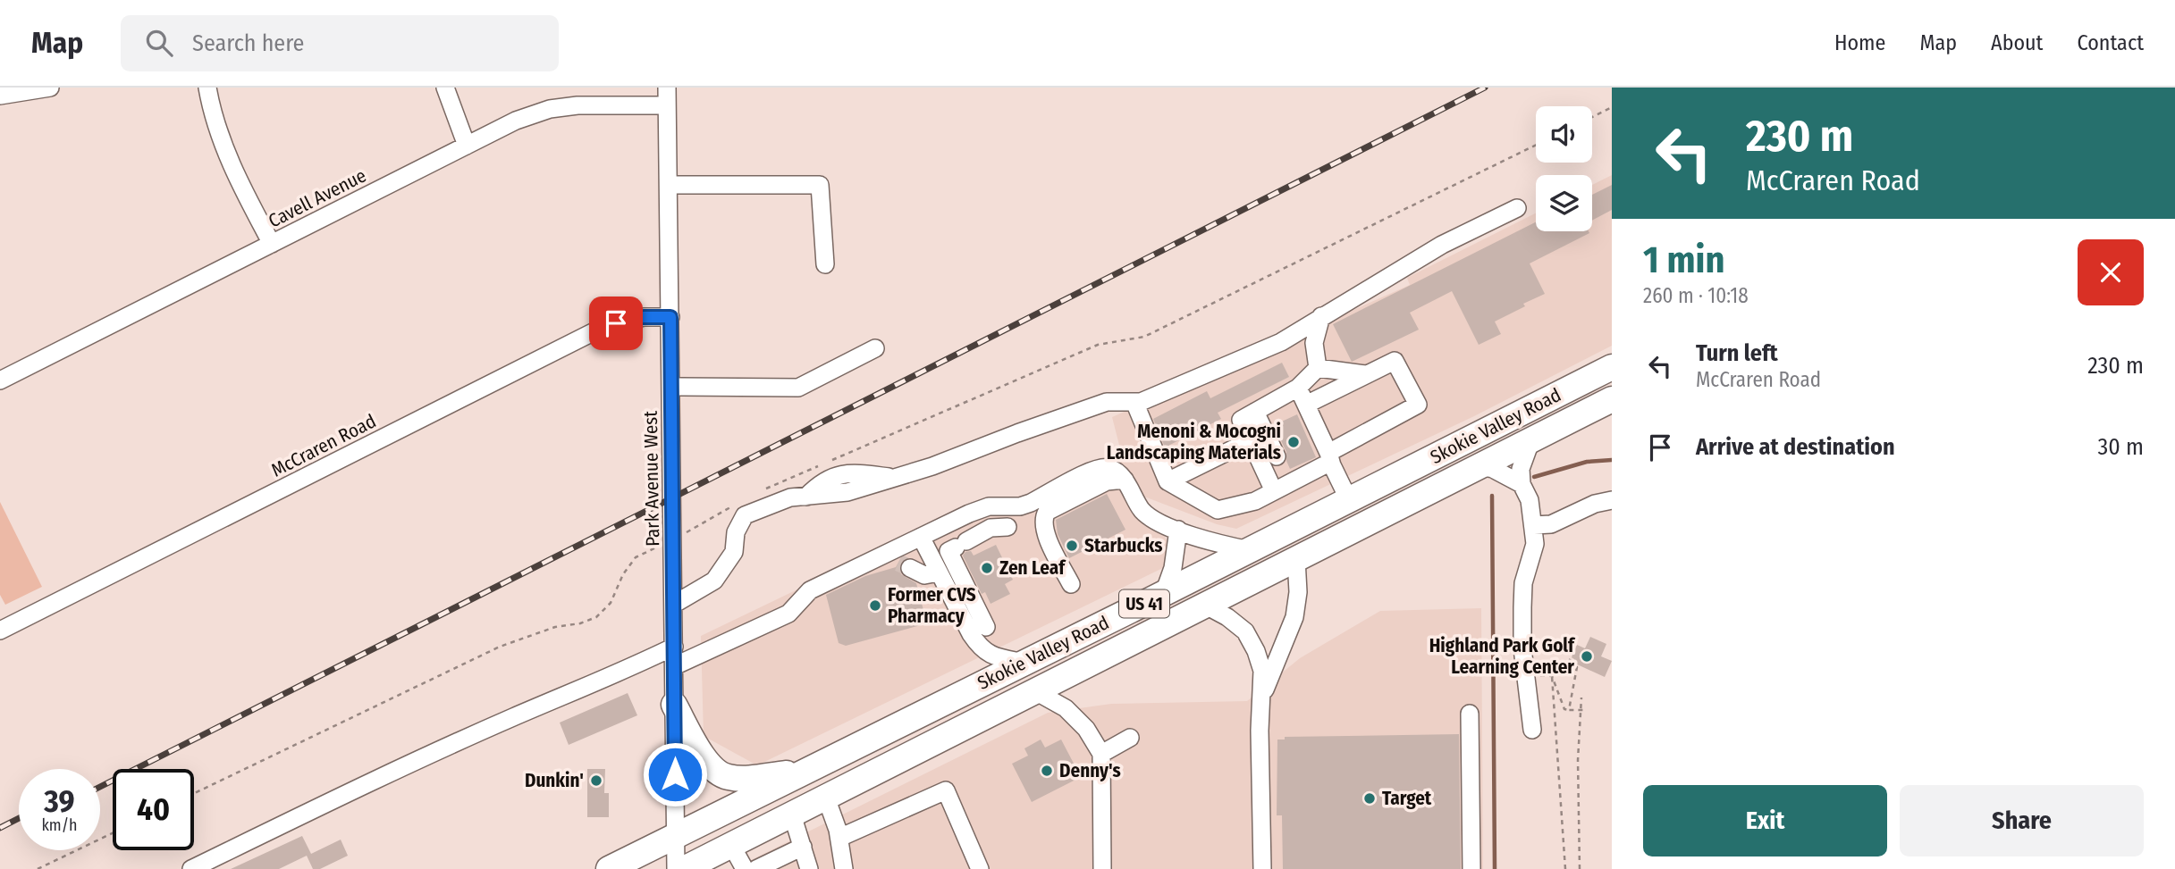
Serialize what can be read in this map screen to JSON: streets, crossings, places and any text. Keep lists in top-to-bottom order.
{
  "streets": {
    "highway": ["Skokie Valley Road", "US 41"],
    "street": ["Cavell Avenue", "McCraren Road", "Park Avenue West"]
  },
  "crossings": [
    ["Cavell Avenue", "Park Avenue West"],
    ["Skokie Valley Road", "Park Avenue West"],
    ["Skokie Valley Road", "US 41"],
    ["McCraren Road", "Park Avenue West"],
    ["Park Avenue West", "US 41"]
  ],
  "places": [
    "Menoni & Mocogni Landscaping Materials",
    "Starbucks",
    "Zen Leaf",
    "Former CVS Pharmacy",
    "Highland Park Golf Learning Center",
    "Denny's",
    "Dunkin'",
    "Target"
  ],
  "page": {
    "header": "Map",
    "search": "Search here",
    "nav": [
      "Home",
      "Map",
      "About",
      "Contact"
    ],
    "turn": ["230 m", "McCraren Road"],
    "heading": ["1 min", "260 m · 10:18"],
    "list": [
      {
        "name": "Turn left",
        "note": "McCraren Road",
        "value": "230 m"
      },
      {
        "name": "Arrive at destination",
        "value": "30 m"
      }
    ],
    "speed": "39 km/h",
    "limit": "40",
    "buttons": ["Exit", "Share"]
  }
}
